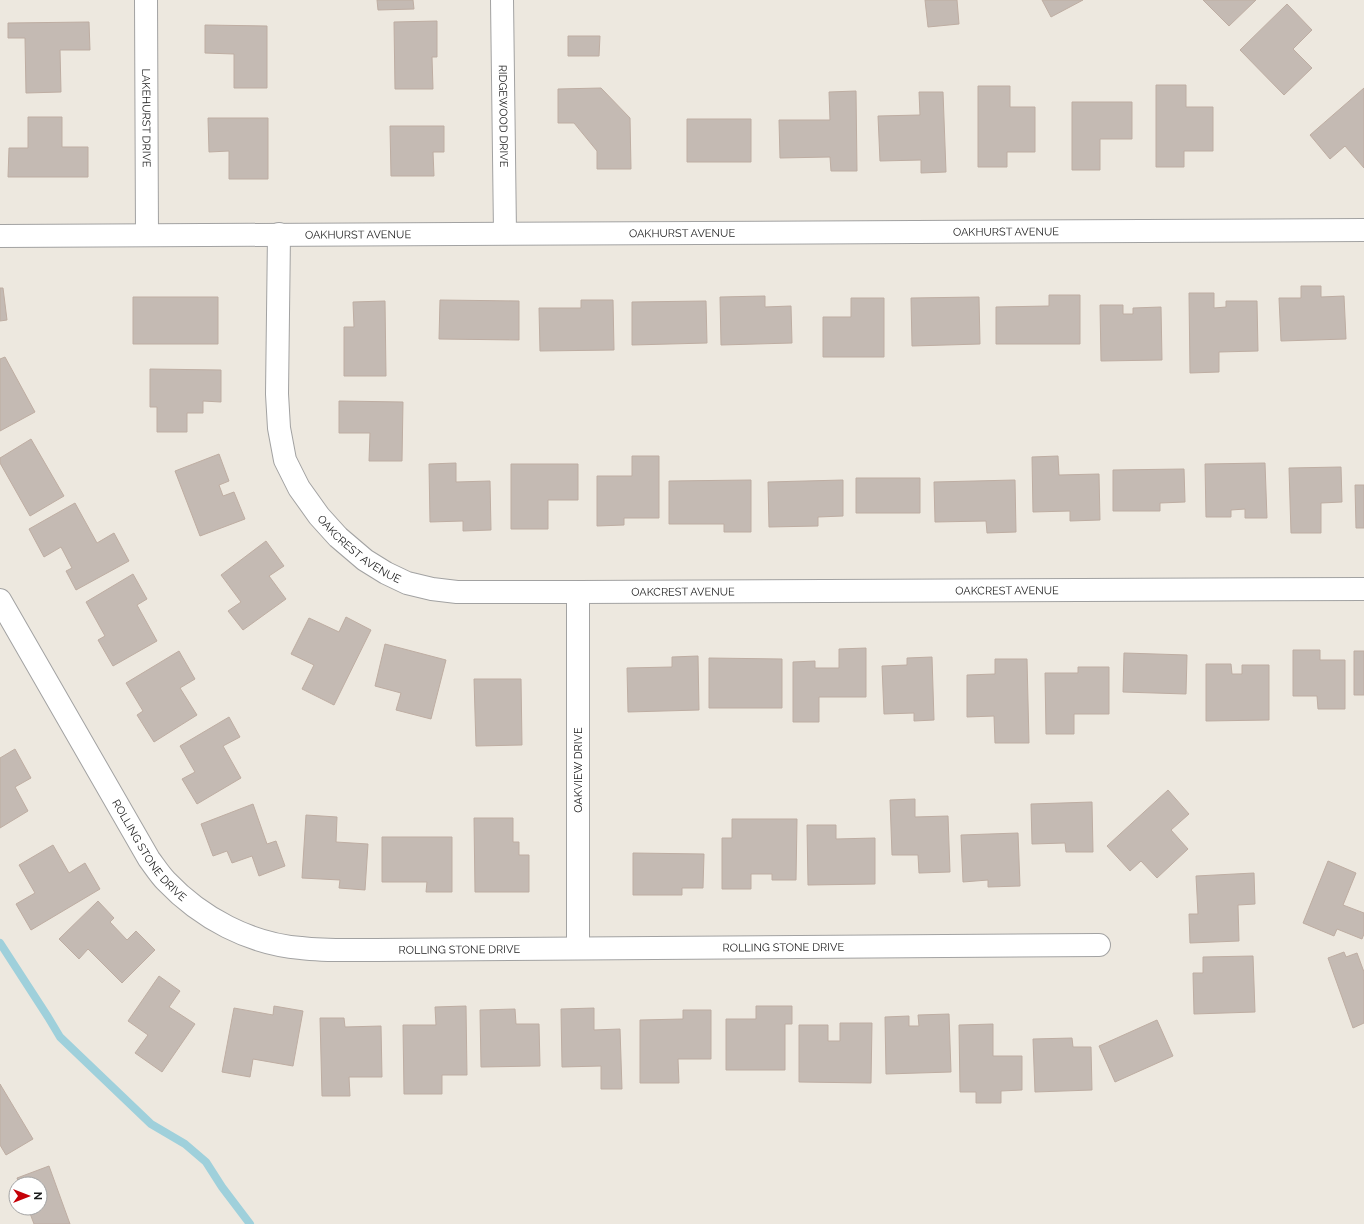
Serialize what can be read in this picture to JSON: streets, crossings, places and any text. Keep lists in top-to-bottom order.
{
  "streets": {
    "street": [
      "RIDGEWOOD DRIVE",
      "LAKEHURST DRIVE",
      "OAKHURST AVENUE",
      "OAKCREST AVENUE",
      "OAKVIEW DRIVE",
      "ROLLING STONE DRIVE"
    ]
  },
  "crossings": [
    ["RIDGEWOOD DRIVE", "OAKHURST AVENUE"],
    ["LAKEHURST DRIVE", "OAKHURST AVENUE"],
    ["OAKHURST AVENUE", "OAKCREST AVENUE"],
    ["OAKCREST AVENUE", "OAKVIEW DRIVE"],
    ["OAKVIEW DRIVE", "ROLLING STONE DRIVE"]
  ],
  "north": "right"
}
